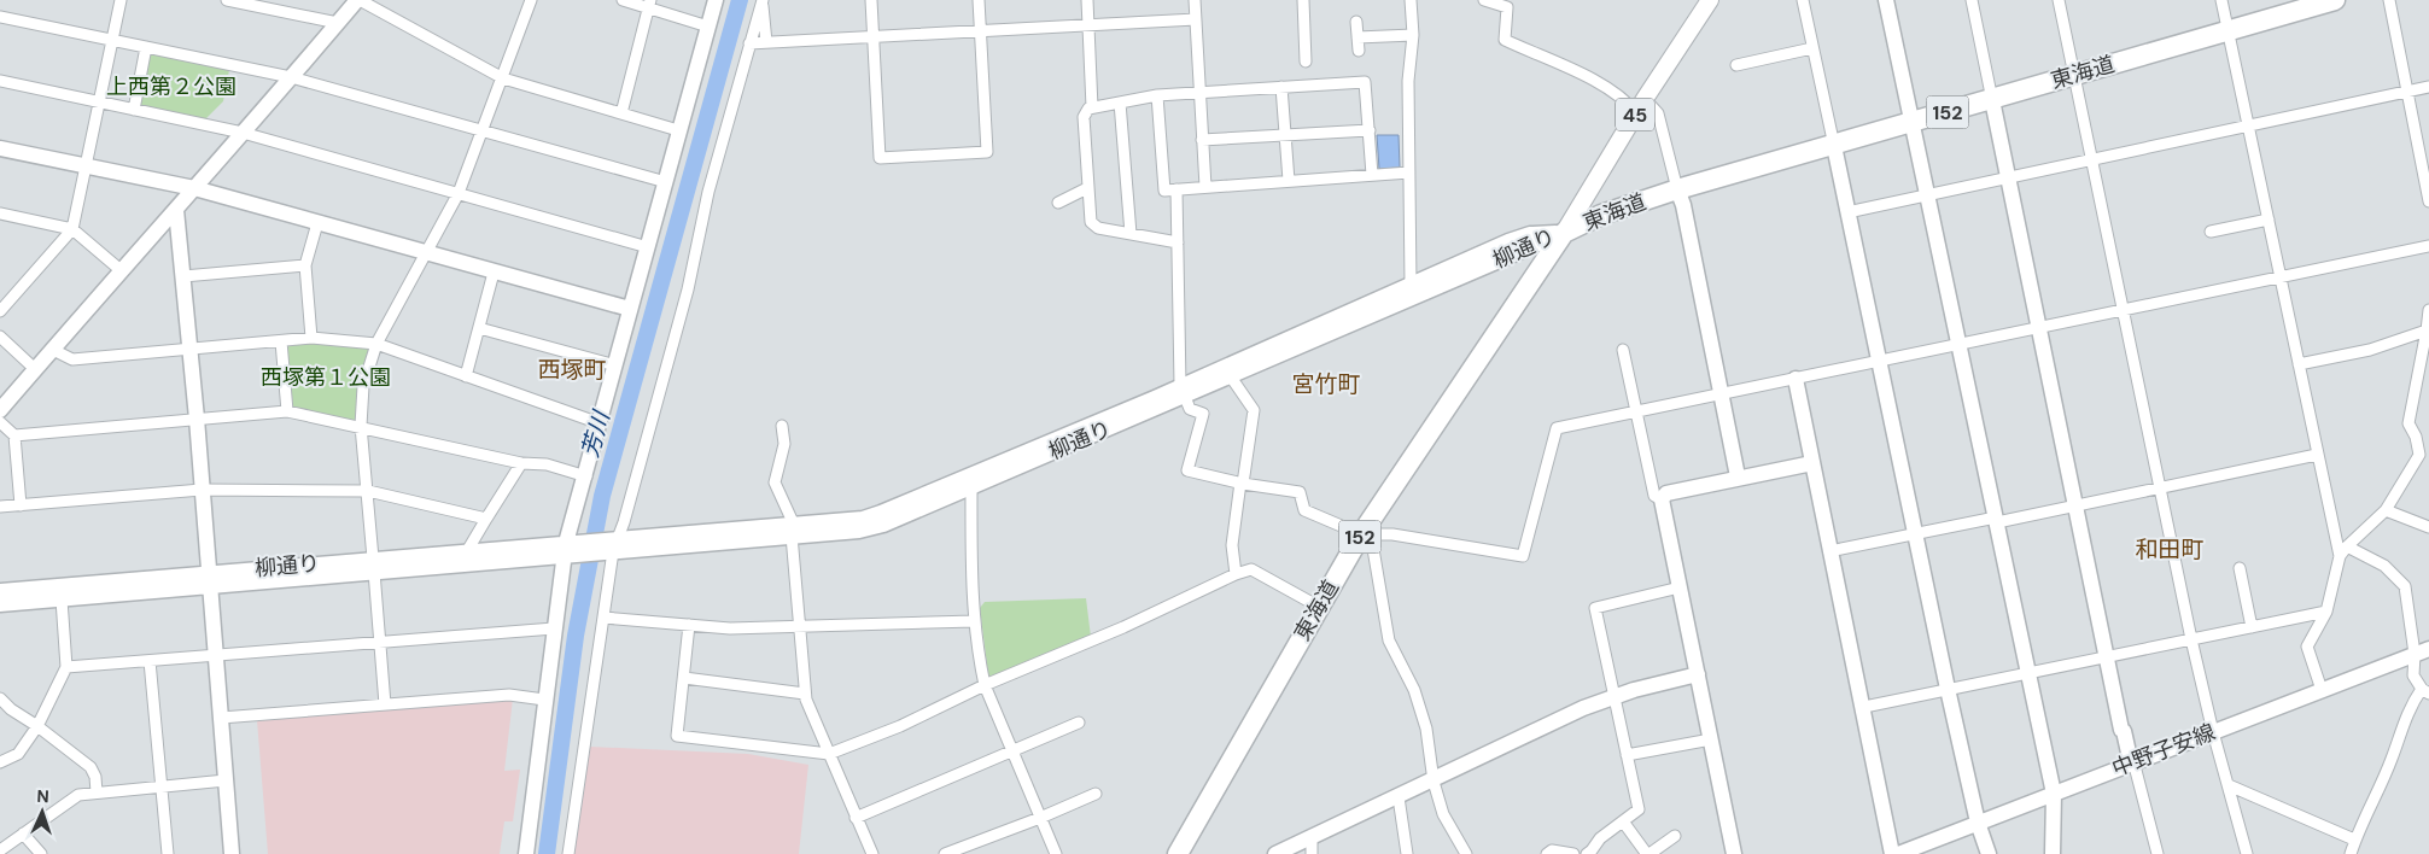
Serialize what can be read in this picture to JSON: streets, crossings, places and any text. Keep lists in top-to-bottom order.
{
  "streets": {
    "highway": ["東海道", "152"],
    "main road": ["45"],
    "street": ["柳通り", "中野子安線"]
  },
  "crossings": [
    ["東海道", "45"],
    ["東海道", "柳通り"],
    ["45", "柳通り"]
  ],
  "districts": ["西塚町", "宮竹町", "和田町"],
  "water": ["芳川"],
  "parks": ["上西第２公園", "西塚第１公園"],
  "north": "top"
}
